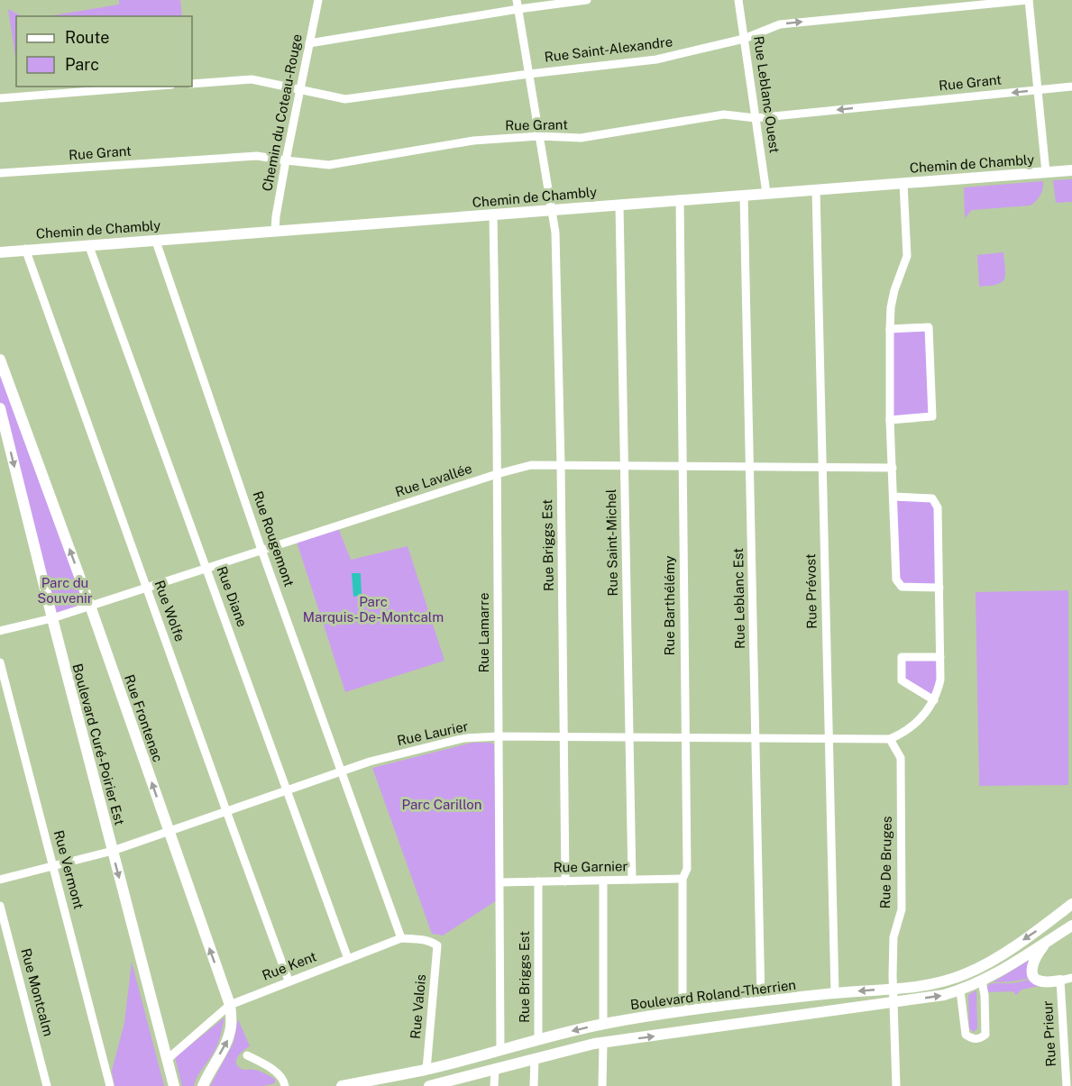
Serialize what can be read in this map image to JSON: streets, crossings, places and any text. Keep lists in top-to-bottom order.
{
  "streets": {
    "main road": [
      "Chemin de Chambly",
      "Rue Frontenac",
      "Boulevard Curé-Poirier Est",
      "Boulevard Roland-Therrien"
    ],
    "street": [
      "Rue Saint-Alexandre",
      "Rue Grant",
      "Rue Leblanc Ouest",
      "Chemin du Coteau-Rouge",
      "Rue Lavallée",
      "Rue Rougemont",
      "Rue Saint-Michel",
      "Rue Briggs Est",
      "Rue Prévost",
      "Rue Diane",
      "Rue Leblanc Est",
      "Rue Barthélémy",
      "Rue Wolfe",
      "Rue Lamarre",
      "Rue Laurier",
      "Rue De Bruges",
      "Rue Garnier",
      "Rue Vermont",
      "Rue Kent",
      "Rue Montcalm",
      "Rue Valois",
      "Rue Prieur"
    ]
  },
  "crossings": [
    ["Rue Saint-Alexandre", "Rue Leblanc Ouest"],
    ["Rue Saint-Alexandre", "Chemin du Coteau-Rouge"],
    ["Rue Saint-Alexandre", "Rue Briggs Est"],
    ["Rue Grant", "Rue Leblanc Ouest"],
    ["Rue Grant", "Chemin du Coteau-Rouge"],
    ["Rue Grant", "Rue Briggs Est"],
    ["Rue Leblanc Ouest", "Chemin de Chambly"],
    ["Chemin du Coteau-Rouge", "Chemin de Chambly"],
    ["Chemin de Chambly", "Rue Rougemont"],
    ["Chemin de Chambly", "Rue Saint-Michel"],
    ["Chemin de Chambly", "Rue Briggs Est"],
    ["Chemin de Chambly", "Rue Prévost"],
    ["Chemin de Chambly", "Rue Diane"],
    ["Chemin de Chambly", "Rue Leblanc Est"],
    ["Chemin de Chambly", "Rue Barthélémy"],
    ["Chemin de Chambly", "Rue Wolfe"],
    ["Chemin de Chambly", "Rue Lamarre"],
    ["Rue Lavallée", "Rue Rougemont"],
    ["Rue Lavallée", "Rue Saint-Michel"],
    ["Rue Lavallée", "Rue Briggs Est"],
    ["Rue Lavallée", "Rue Prévost"],
    ["Rue Lavallée", "Rue Diane"],
    ["Rue Lavallée", "Rue Leblanc Est"],
    ["Rue Lavallée", "Rue Barthélémy"],
    ["Rue Lavallée", "Rue Wolfe"],
    ["Rue Lavallée", "Rue Lamarre"],
    ["Rue Lavallée", "Rue Frontenac"],
    ["Rue Lavallée", "Boulevard Curé-Poirier Est"],
    ["Rue Rougemont", "Rue Laurier"],
    ["Rue Rougemont", "Rue Kent"],
    ["Rue Saint-Michel", "Rue Laurier"],
    ["Rue Saint-Michel", "Rue Garnier"],
    ["Rue Briggs Est", "Rue Laurier"],
    ["Rue Briggs Est", "Rue Garnier"],
    ["Rue Briggs Est", "Boulevard Roland-Therrien"],
    ["Rue Prévost", "Rue Laurier"],
    ["Rue Prévost", "Boulevard Roland-Therrien"],
    ["Rue Diane", "Rue Laurier"],
    ["Rue Diane", "Rue Kent"],
    ["Rue Leblanc Est", "Rue Laurier"],
    ["Rue Leblanc Est", "Boulevard Roland-Therrien"],
    ["Rue Barthélémy", "Rue Laurier"],
    ["Rue Barthélémy", "Rue Garnier"],
    ["Rue Barthélémy", "Boulevard Roland-Therrien"],
    ["Rue Wolfe", "Rue Laurier"],
    ["Rue Wolfe", "Rue Kent"],
    ["Rue Lamarre", "Rue Laurier"],
    ["Rue Lamarre", "Rue Garnier"],
    ["Rue Lamarre", "Boulevard Roland-Therrien"],
    ["Rue Frontenac", "Rue Laurier"],
    ["Rue Frontenac", "Rue Kent"],
    ["Rue Laurier", "Boulevard Curé-Poirier Est"],
    ["Rue Laurier", "Rue De Bruges"],
    ["Rue Laurier", "Rue Vermont"],
    ["Boulevard Curé-Poirier Est", "Rue Kent"],
    ["Rue De Bruges", "Boulevard Roland-Therrien"],
    ["Rue Kent", "Rue Valois"],
    ["Boulevard Roland-Therrien", "Rue Valois"]
  ],
  "one_way": ["Rue Frontenac", "Boulevard Curé-Poirier Est"],
  "parks": ["Parc du Souvenir", "Parc Marquis-De-Montcalm", "Parc Carillon"],
  "legend": ["Route", "Parc"]
}
